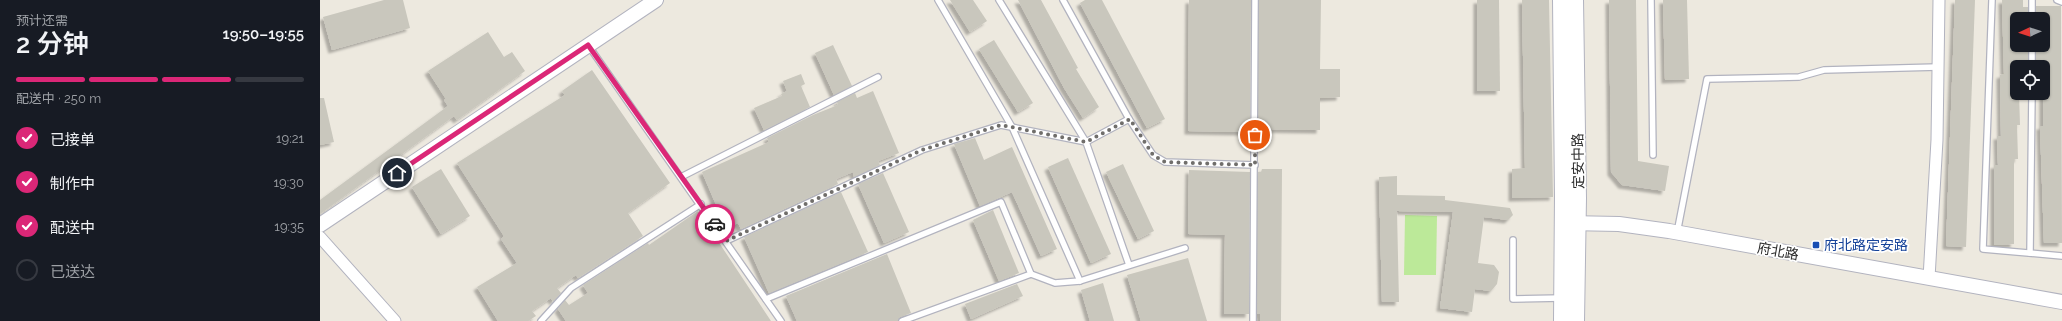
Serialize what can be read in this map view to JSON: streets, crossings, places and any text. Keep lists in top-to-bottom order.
{
  "streets": {
    "main road": ["定安中路"],
    "street": ["府北路"]
  },
  "crossings": [
    ["定安中路", "府北路"]
  ],
  "places": {
    "transit": ["府北路定安路"]
  },
  "north": "left",
  "page": {
    "heading": ["2 分钟", "预计还需", "19:50–19:55"],
    "bar": "配送中 · 250 m",
    "list": [
      ["已接单", "19:21"],
      ["制作中", "19:30"],
      ["配送中", "19:35"],
      "已送达"
    ]
  }
}
